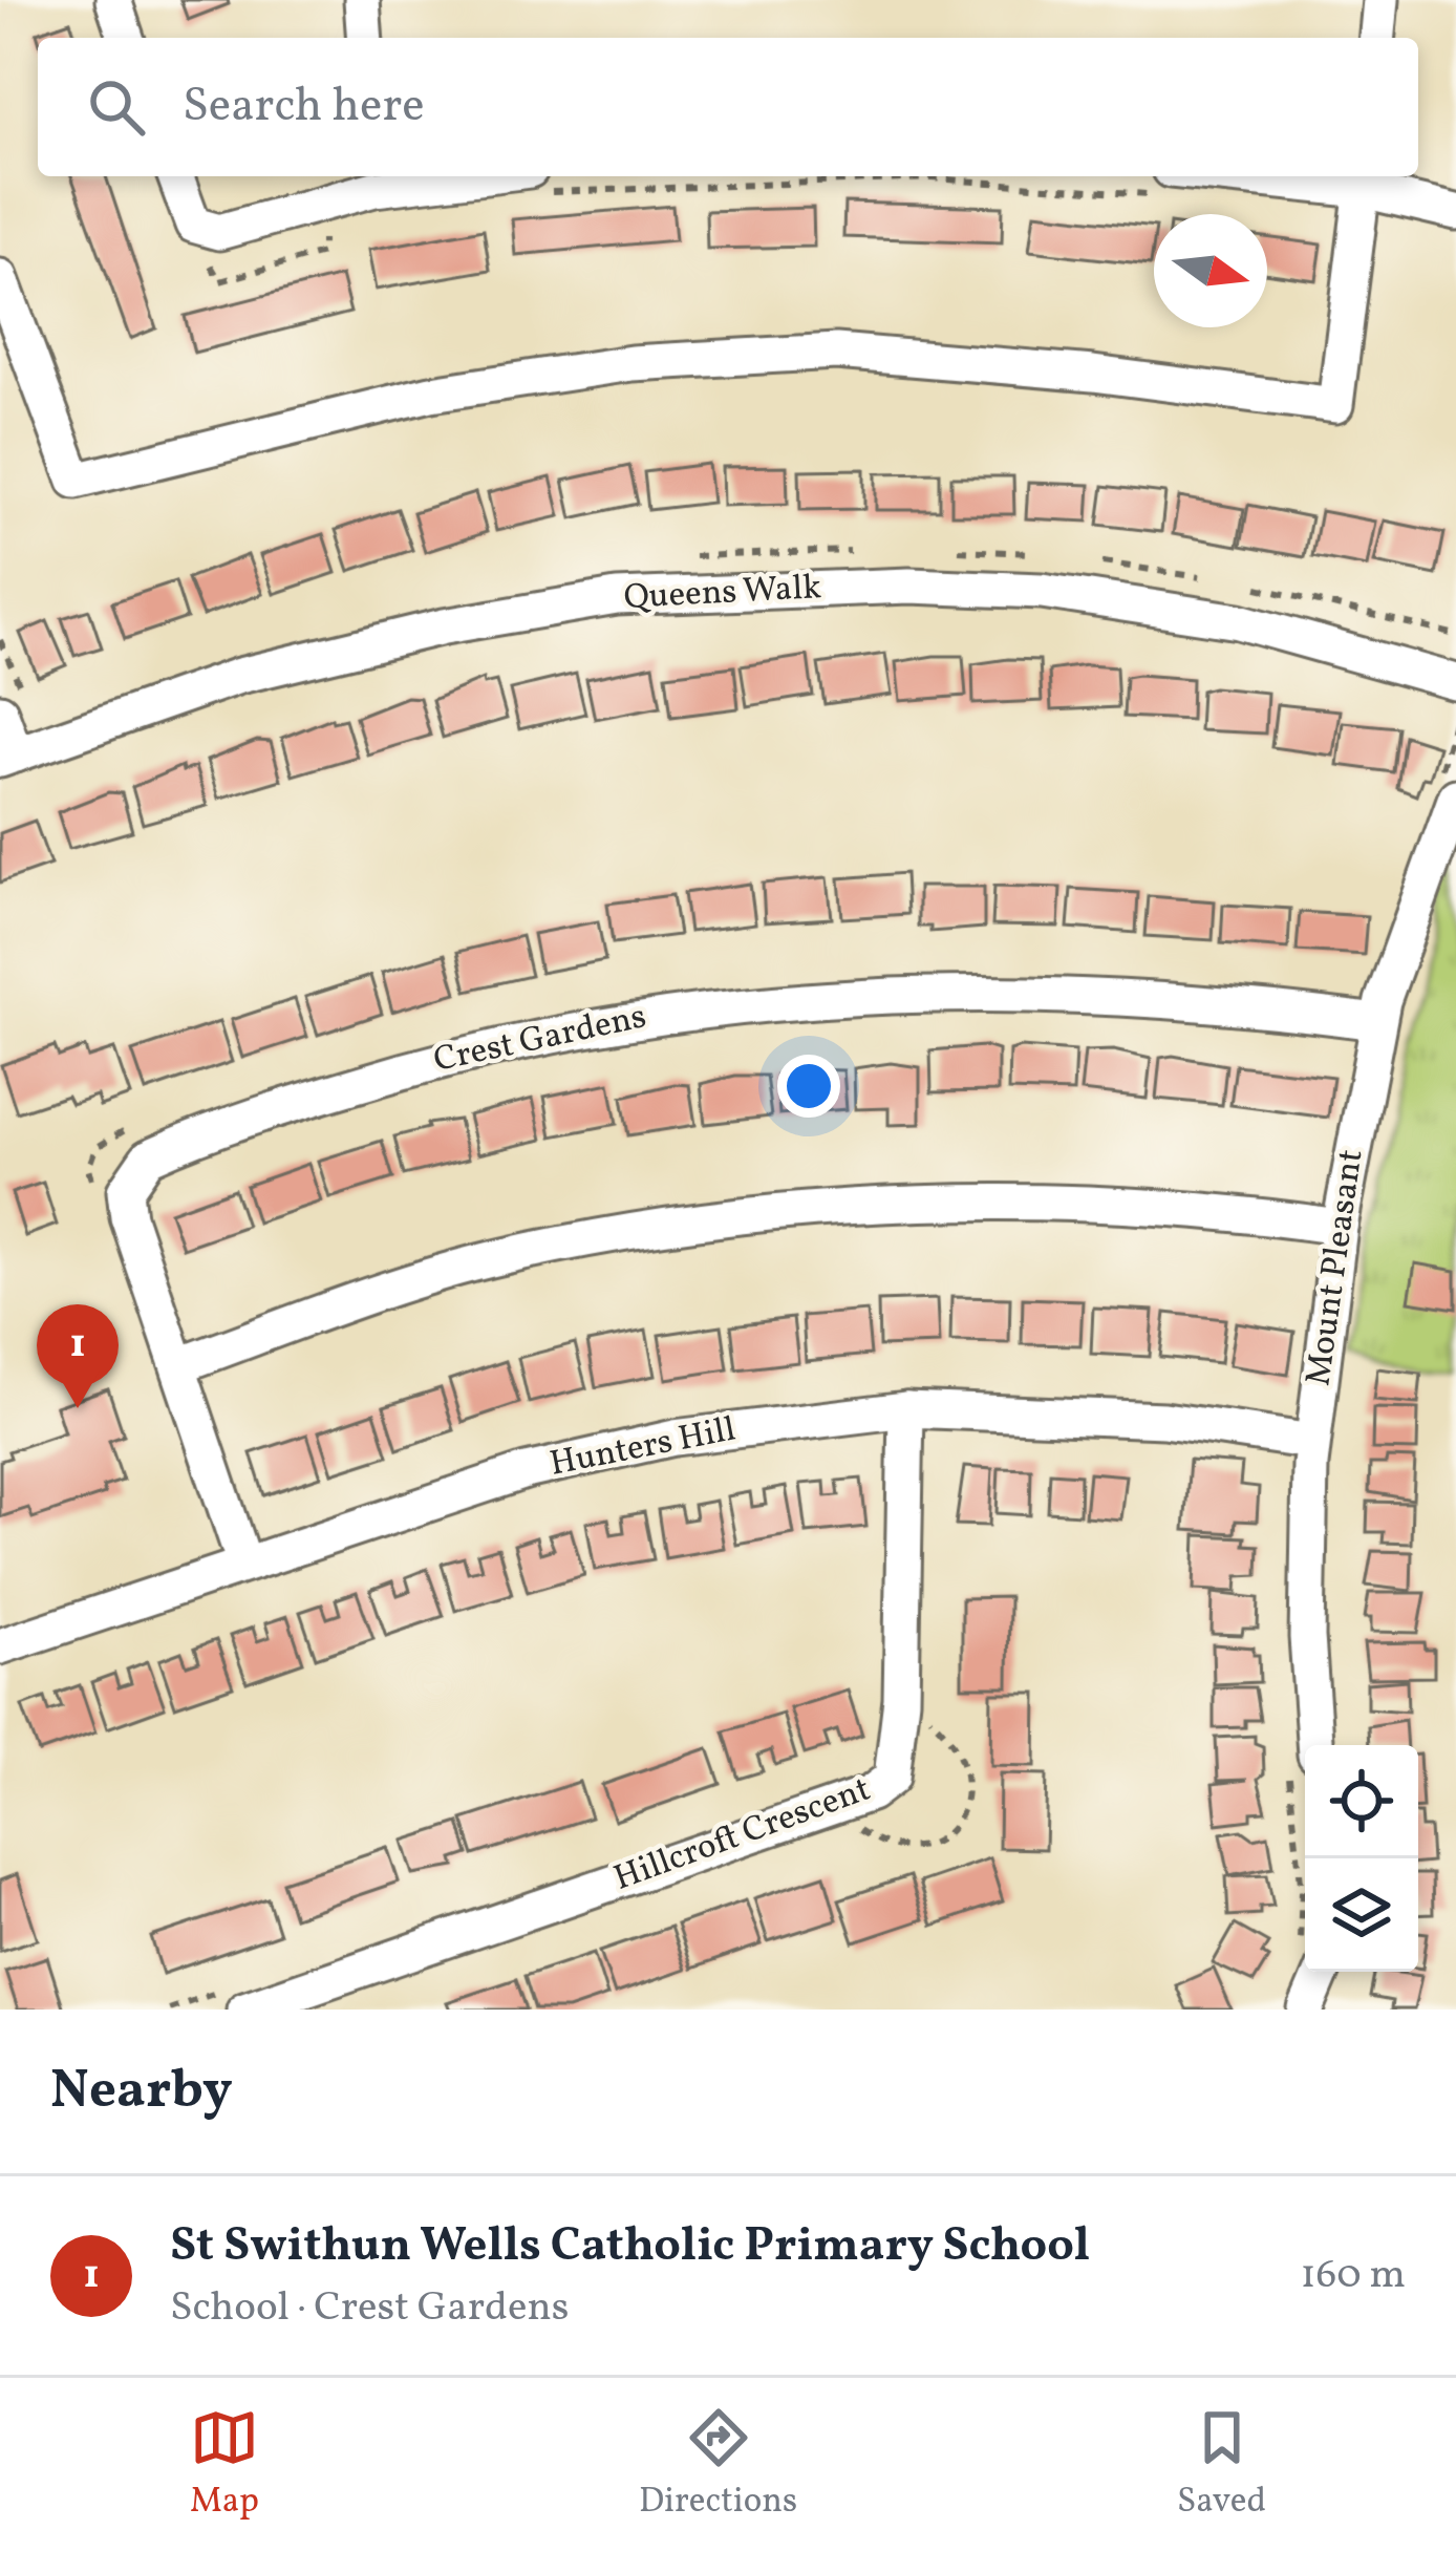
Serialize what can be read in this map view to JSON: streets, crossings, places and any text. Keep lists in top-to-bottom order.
{
  "streets": {
    "street": [
      "Queens Walk",
      "Crest Gardens",
      "Mount Pleasant",
      "Hunters Hill",
      "Hillcroft Crescent"
    ]
  },
  "crossings": [
    ["Crest Gardens", "Mount Pleasant"],
    ["Crest Gardens", "Hunters Hill"],
    ["Mount Pleasant", "Hunters Hill"],
    ["Hunters Hill", "Hillcroft Crescent"]
  ],
  "north": "right",
  "page": {
    "search": "Search here",
    "pins": "1",
    "heading": "Nearby",
    "list": [
      {
        "mark": "1",
        "name": "St Swithun Wells Catholic Primary School",
        "note": "School · Crest Gardens",
        "value": "160 m"
      }
    ],
    "nav": ["Map", "Directions", "Saved"]
  }
}
